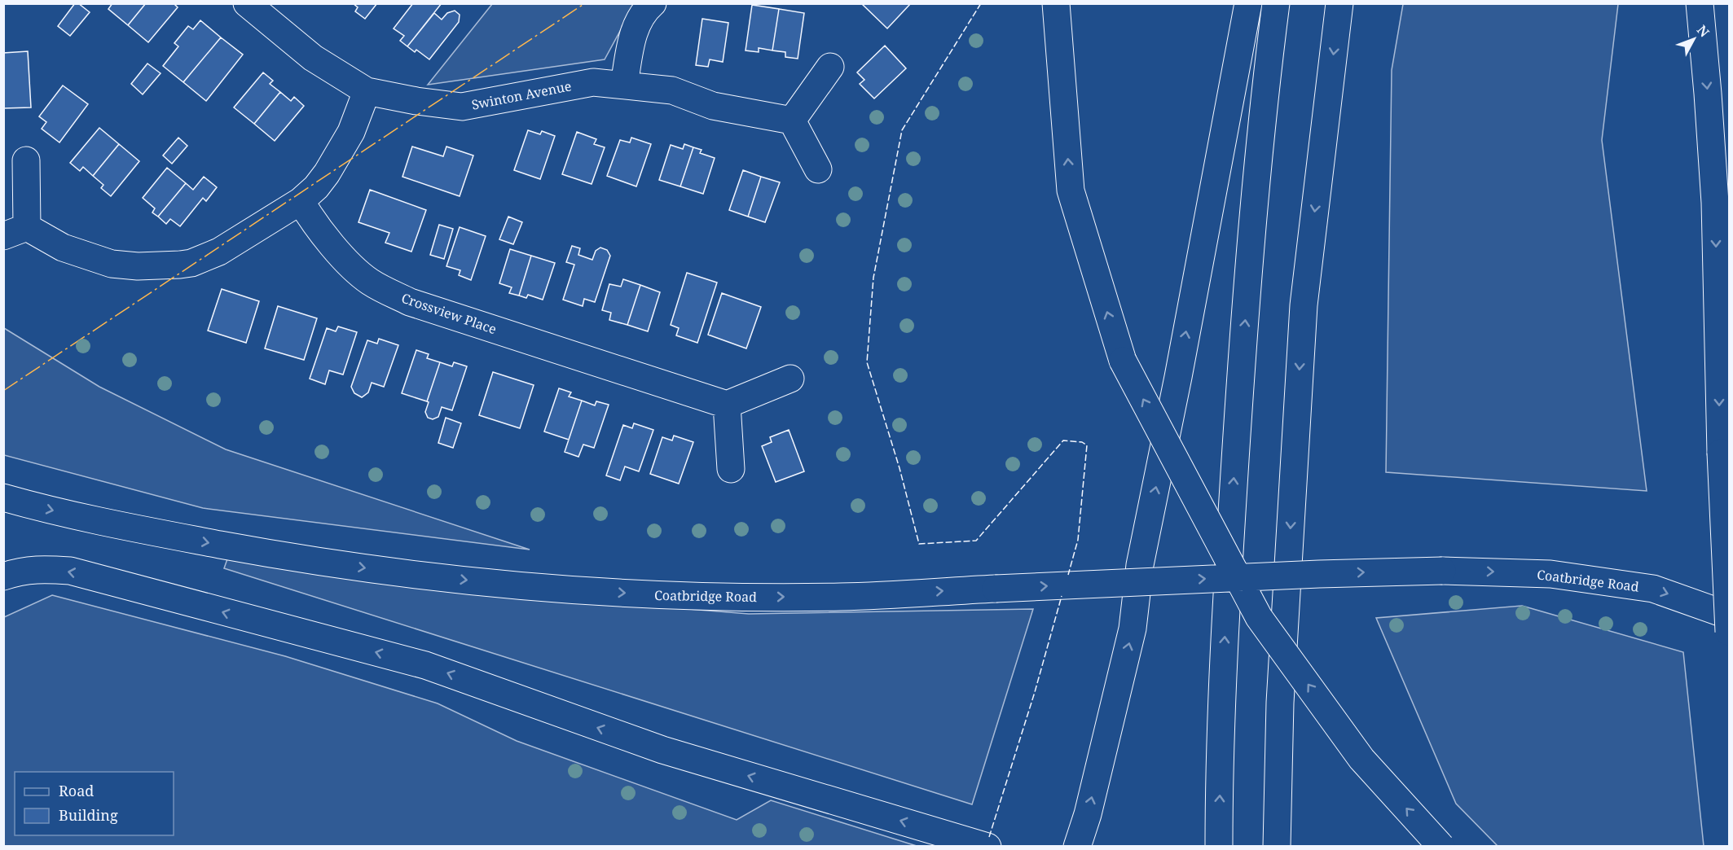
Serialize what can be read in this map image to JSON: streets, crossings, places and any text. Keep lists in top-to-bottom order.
{
  "streets": {
    "main road": ["Swinton Avenue", "Crossview Place", "Coatbridge Road"]
  },
  "legend": ["Road", "Building"],
  "north": "top right"
}
